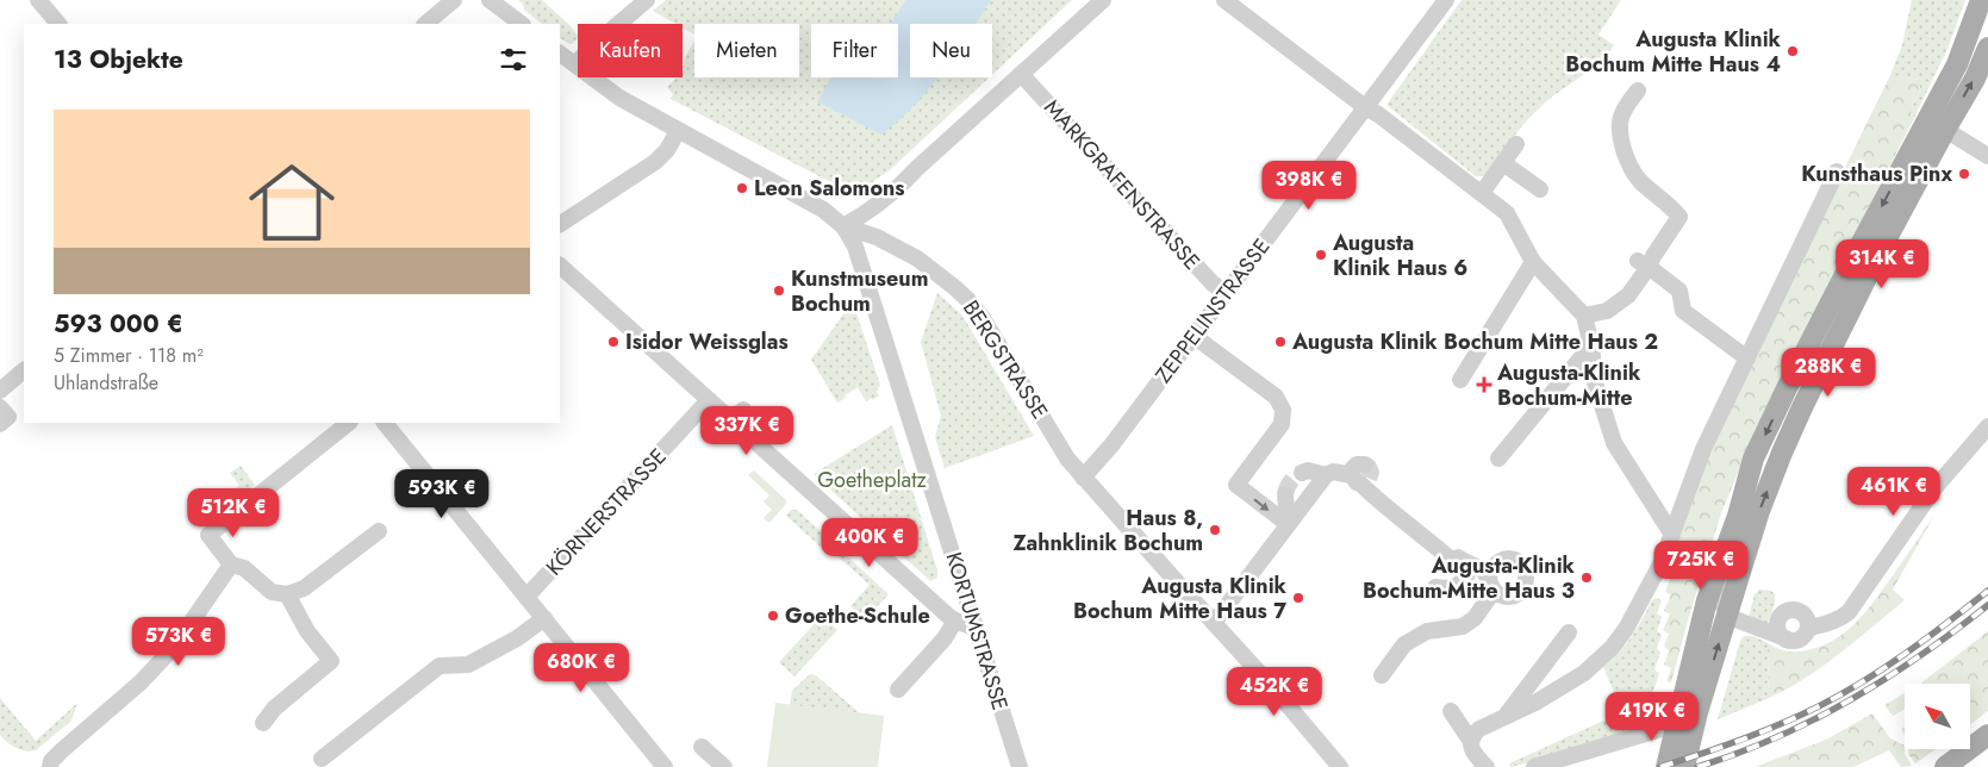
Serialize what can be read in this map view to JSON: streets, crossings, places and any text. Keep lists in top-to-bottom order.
{
  "streets": {
    "street": [
      "MARKGRAFENSTRASSE",
      "ZEPPELINSTRASSE",
      "BERGSTRASSE",
      "KÖRNERSTRASSE",
      "KORTUMSTRASSE"
    ]
  },
  "crossings": [
    ["MARKGRAFENSTRASSE", "ZEPPELINSTRASSE"],
    ["ZEPPELINSTRASSE", "BERGSTRASSE"],
    ["BERGSTRASSE", "KORTUMSTRASSE"]
  ],
  "parks": ["Goetheplatz"],
  "places": {
    "other": [
      "Augusta Klinik Bochum Mitte Haus 4",
      "Kunsthaus Pinx",
      "Leon Salomons",
      "Augusta Klinik Haus 6",
      "Kunstmuseum Bochum",
      "Isidor Weissglas",
      "Augusta Klinik Bochum Mitte Haus 2",
      "Haus 8, Zahnklinik Bochum",
      "Augusta-Klinik Bochum-Mitte Haus 3",
      "Augusta Klinik Bochum Mitte Haus 7",
      "Goethe-Schule"
    ],
    "health": ["Augusta-Klinik Bochum-Mitte"]
  },
  "north": "top left",
  "page": {
    "chip": [
      "Kaufen",
      "Mieten",
      "Filter",
      "Neu"
    ],
    "heading": "13 Objekte",
    "list": [
      {
        "name": "593 000 €",
        "note": "5 Zimmer · 118 m² · Uhlandstraße"
      }
    ],
    "price": [
      "398K €",
      "314K €",
      "288K €",
      "337K €",
      "461K €",
      "593K €",
      "512K €",
      "400K €",
      "725K €",
      "573K €",
      "680K €",
      "452K €",
      "419K €"
    ]
  }
}
